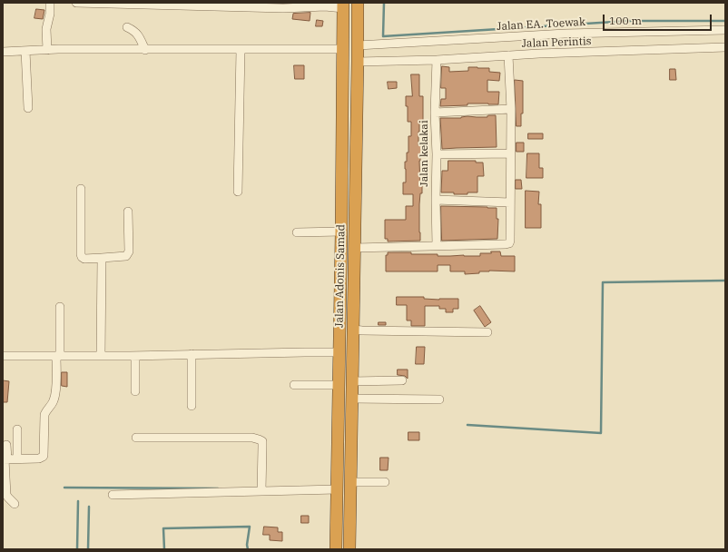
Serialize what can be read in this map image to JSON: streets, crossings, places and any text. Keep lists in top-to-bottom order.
{
  "streets": {
    "highway": ["Jalan Adonis Samad"],
    "street": ["Jalan EA. Toewak", "Jalan Perintis", "Jalan kelakai"]
  },
  "crossings": [
    ["Jalan Perintis", "Jalan kelakai"]
  ],
  "scale_bar": "100 m"
}
